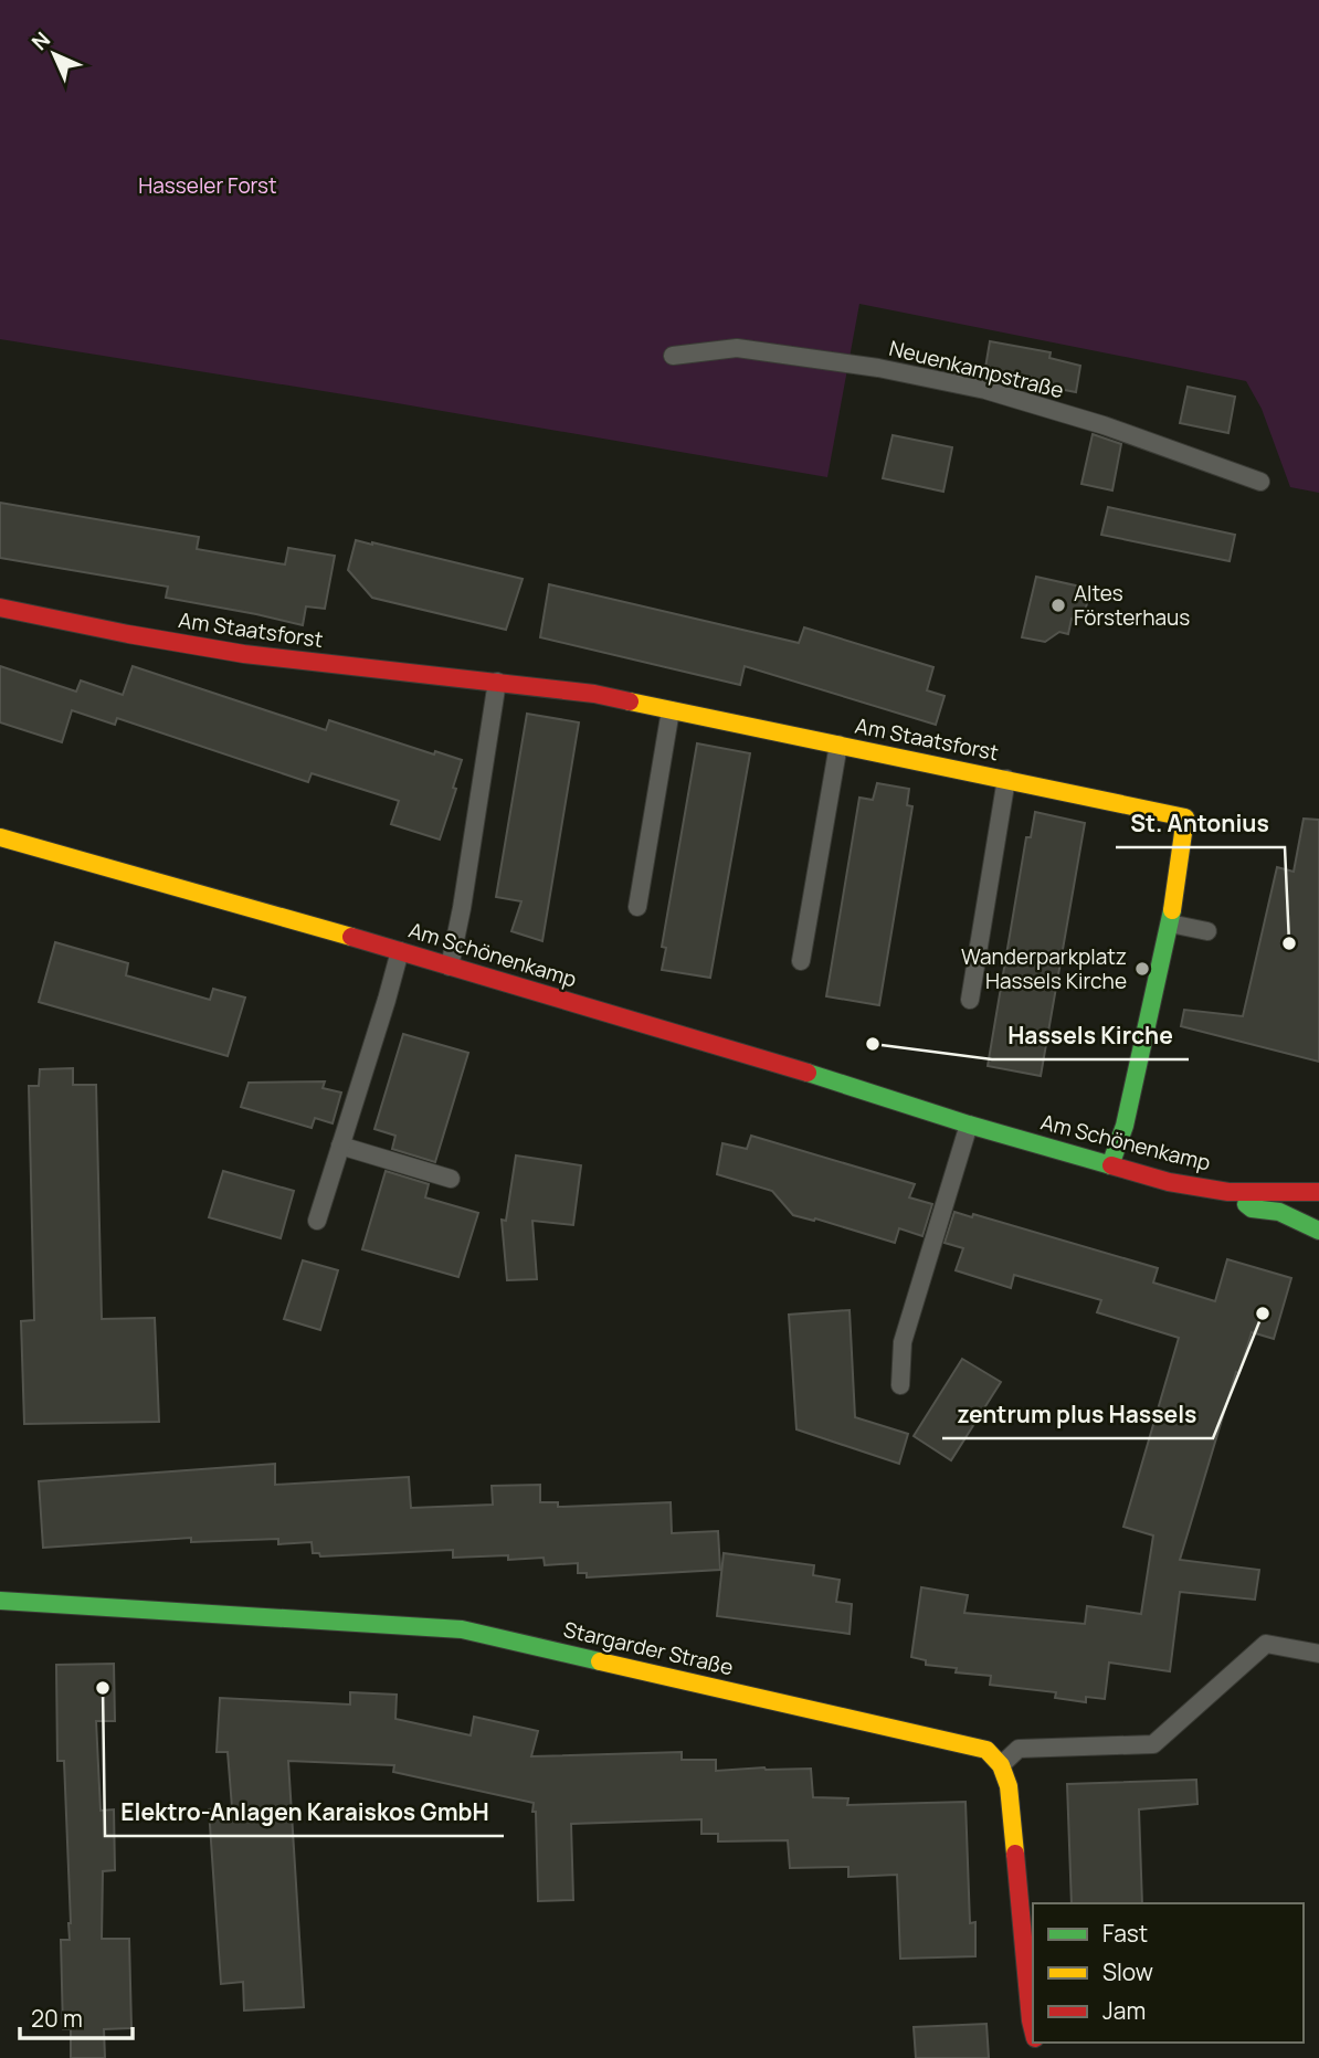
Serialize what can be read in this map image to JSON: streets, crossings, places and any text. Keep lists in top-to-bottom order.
{
  "streets": {
    "street": ["Am Staatsforst", "Am Schönenkamp", "Stargarder Straße"],
    "lane": ["Neuenkampstraße"]
  },
  "parks": ["Hasseler Forst"],
  "places": [
    "Altes Försterhaus",
    "St. Antonius",
    "Wanderparkplatz Hassels Kirche",
    "Hassels Kirche",
    "zentrum plus Hassels",
    "Elektro-Anlagen Karaiskos GmbH"
  ],
  "legend": ["Fast", "Slow", "Jam"],
  "scale_bar": "20 m",
  "north": "top left"
}
